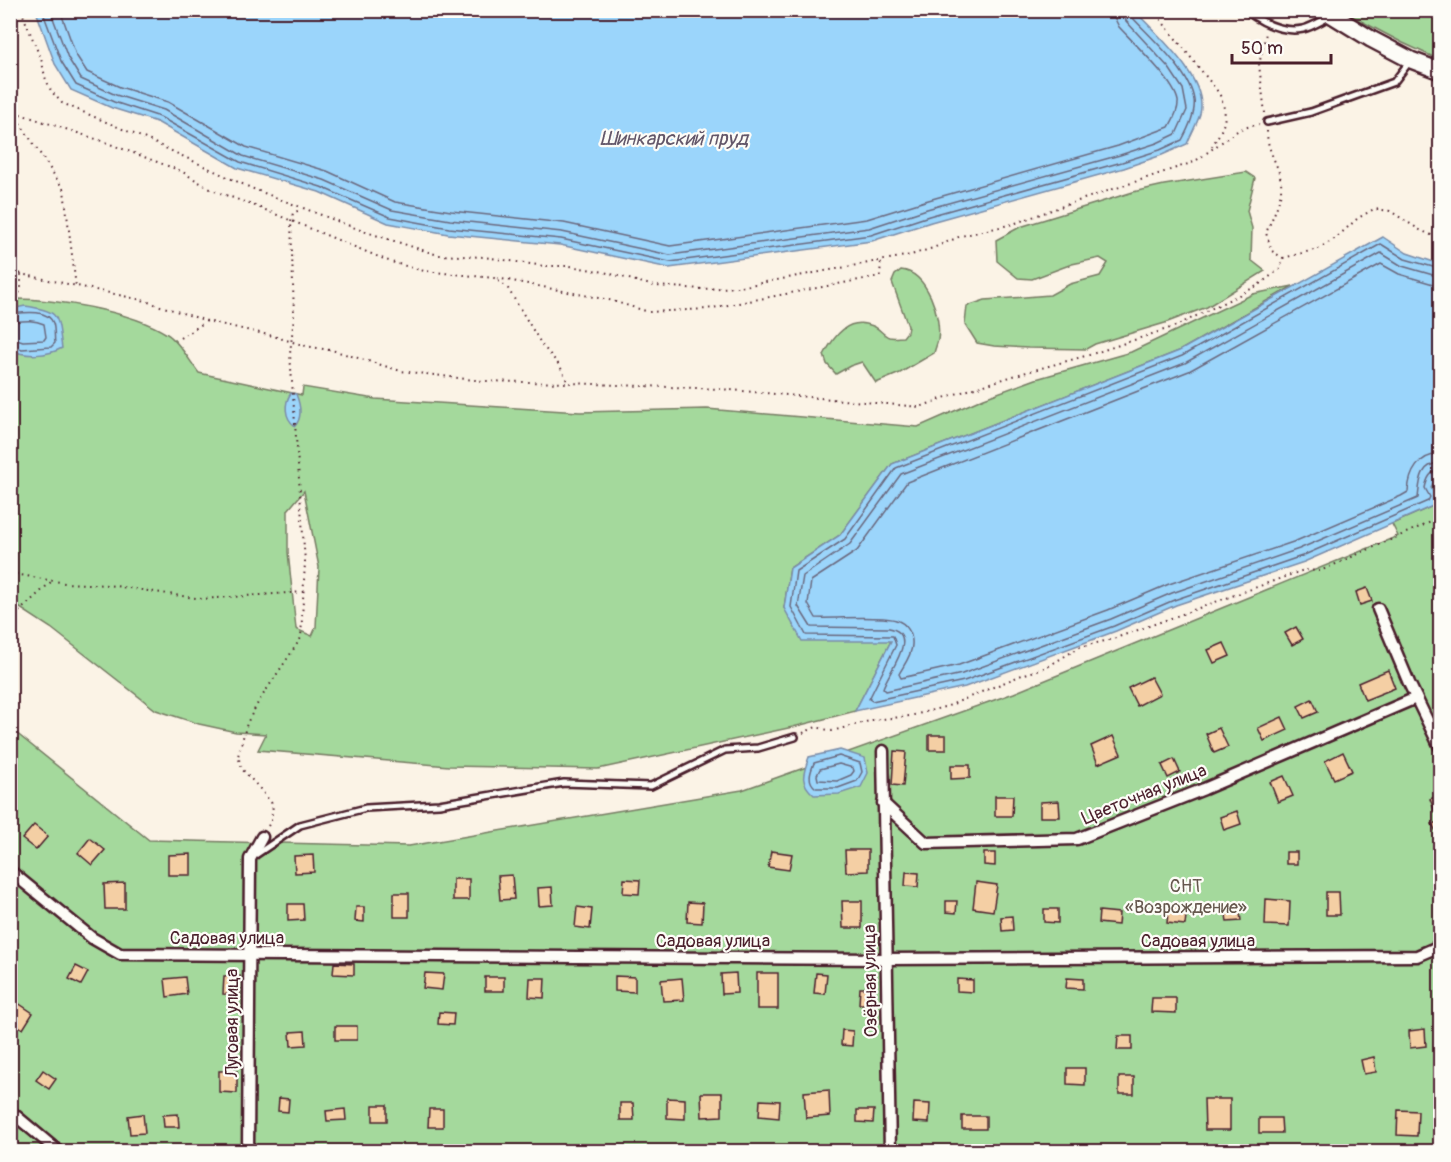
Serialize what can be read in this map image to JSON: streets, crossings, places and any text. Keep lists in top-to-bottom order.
{
  "streets": {
    "street": [
      "Цветочная улица",
      "Садовая улица",
      "Озёрная улица",
      "Луговая улица"
    ]
  },
  "crossings": [
    ["Цветочная улица", "Озёрная улица"],
    ["Садовая улица", "Озёрная улица"],
    ["Садовая улица", "Луговая улица"]
  ],
  "water": ["Шинкарский пруд"],
  "parks": ["СНТ «Возрождение»"],
  "scale_bar": "50 m"
}
